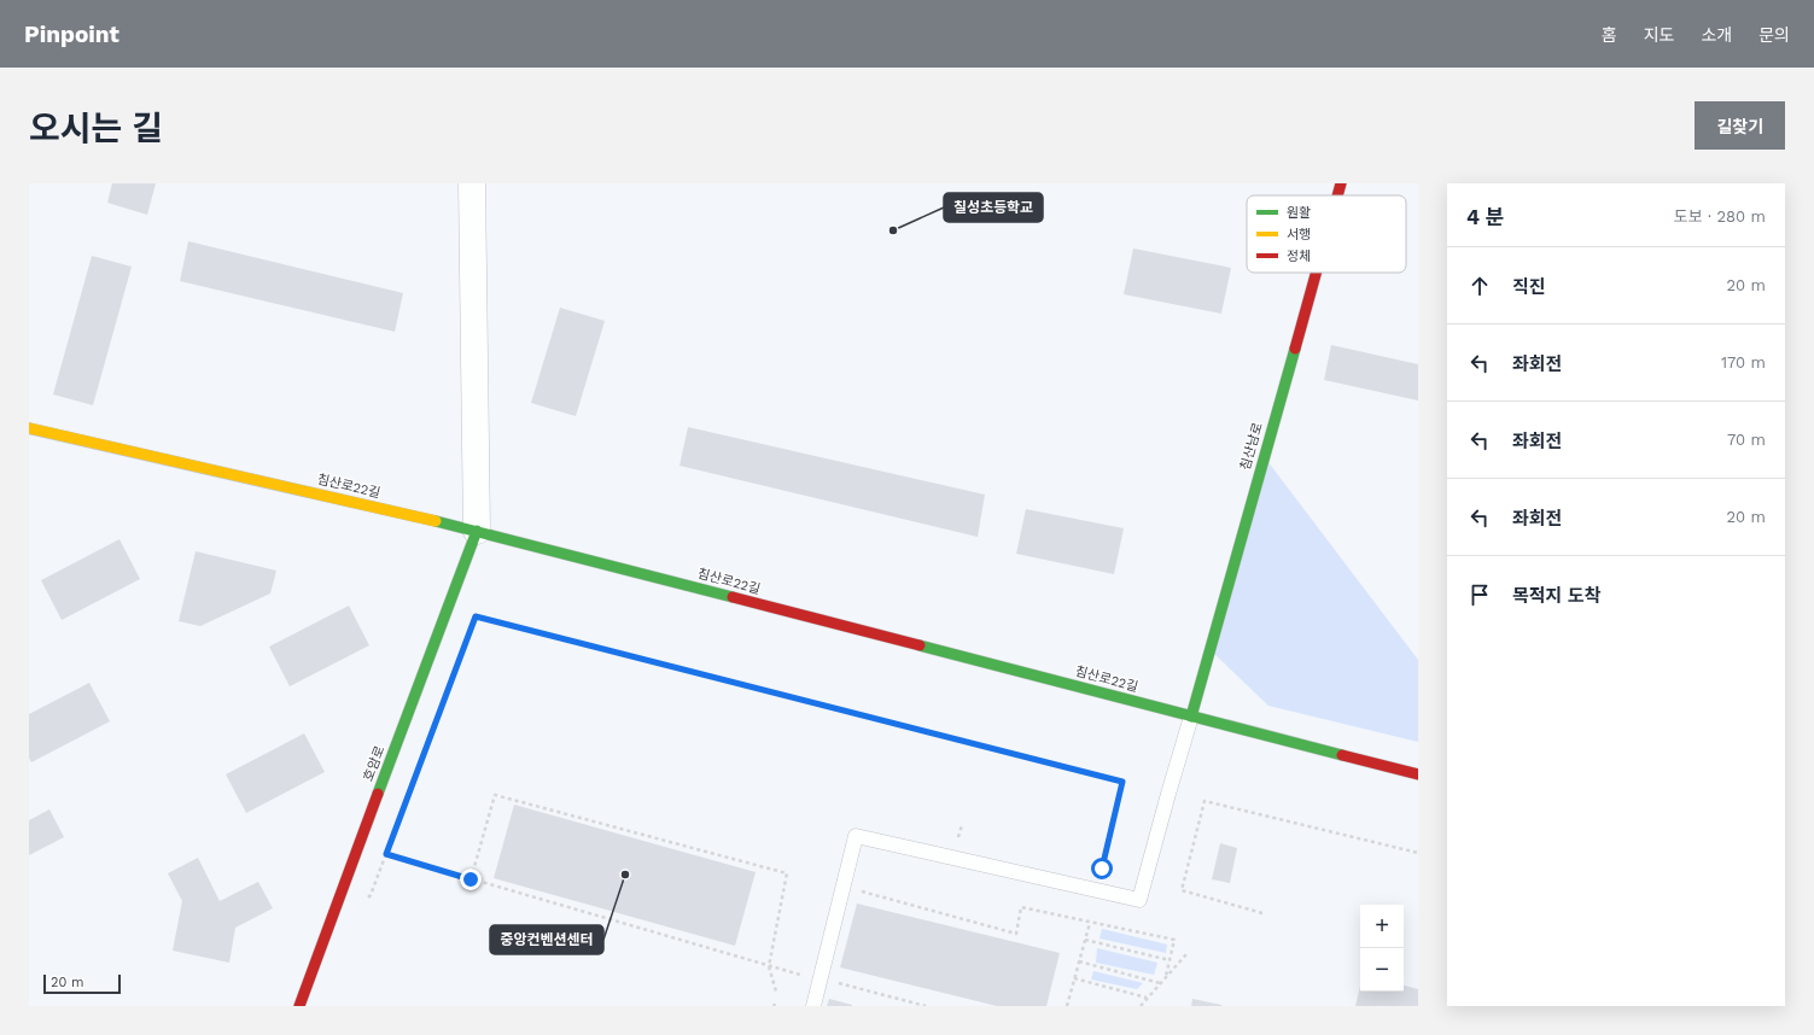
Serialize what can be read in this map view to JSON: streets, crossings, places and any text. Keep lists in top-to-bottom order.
{
  "streets": {
    "street": ["침산남로", "침산로22길", "호암로"]
  },
  "crossings": [
    ["침산남로", "침산로22길"],
    ["침산로22길", "호암로"]
  ],
  "places": ["칠성초등학교", "중앙컨벤션센터"],
  "legend": ["원활", "서행", "정체"],
  "scale_bar": "20 m",
  "page": {
    "header": "Pinpoint",
    "nav": [
      "홈",
      "지도",
      "소개",
      "문의"
    ],
    "title": "오시는 길",
    "buttons": "길찾기",
    "heading": ["4 분", "도보 · 280 m"],
    "list": [
      ["직진", "20 m"],
      ["좌회전", "170 m"],
      ["좌회전", "70 m"],
      ["좌회전", "20 m"],
      "목적지 도착"
    ],
    "map_buttons": ["+", "−"],
    "scale": "20 m"
  }
}
